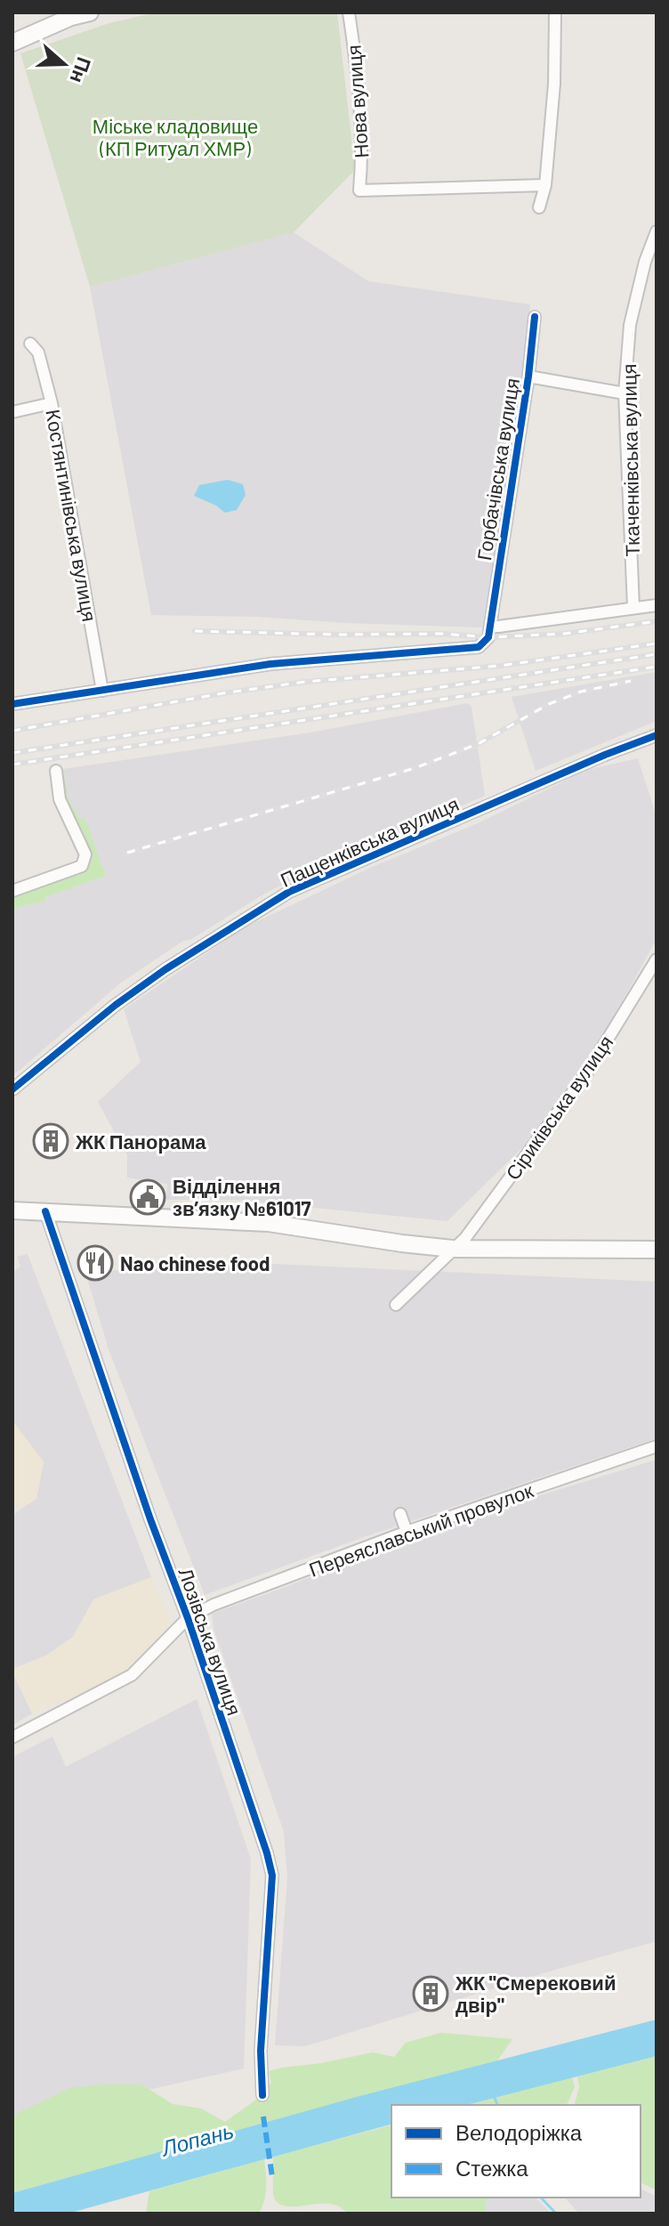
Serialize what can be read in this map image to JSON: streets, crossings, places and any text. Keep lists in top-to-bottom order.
{
  "streets": {
    "street": [
      "Нова вулиця",
      "Ткаченківська вулиця",
      "Горбачівська вулиця",
      "Костянтинівська вулиця",
      "Пащенківська вулиця",
      "Сіриківська вулиця",
      "Переяславський провулок",
      "Лозівська вулиця"
    ]
  },
  "crossings": [
    ["Переяславський провулок", "Лозівська вулиця"]
  ],
  "water": ["Лопань"],
  "parks": ["Міське кладовище (КП Ритуал ХМР)"],
  "places": {
    "building": ["ЖК Панорама", "ЖК \"Смерековий двір\""],
    "public building": ["Відділення зв’язку №61017"],
    "restaurant": ["Nao chinese food"]
  },
  "legend": ["Велодоріжка", "Стежка"],
  "north": "right"
}
